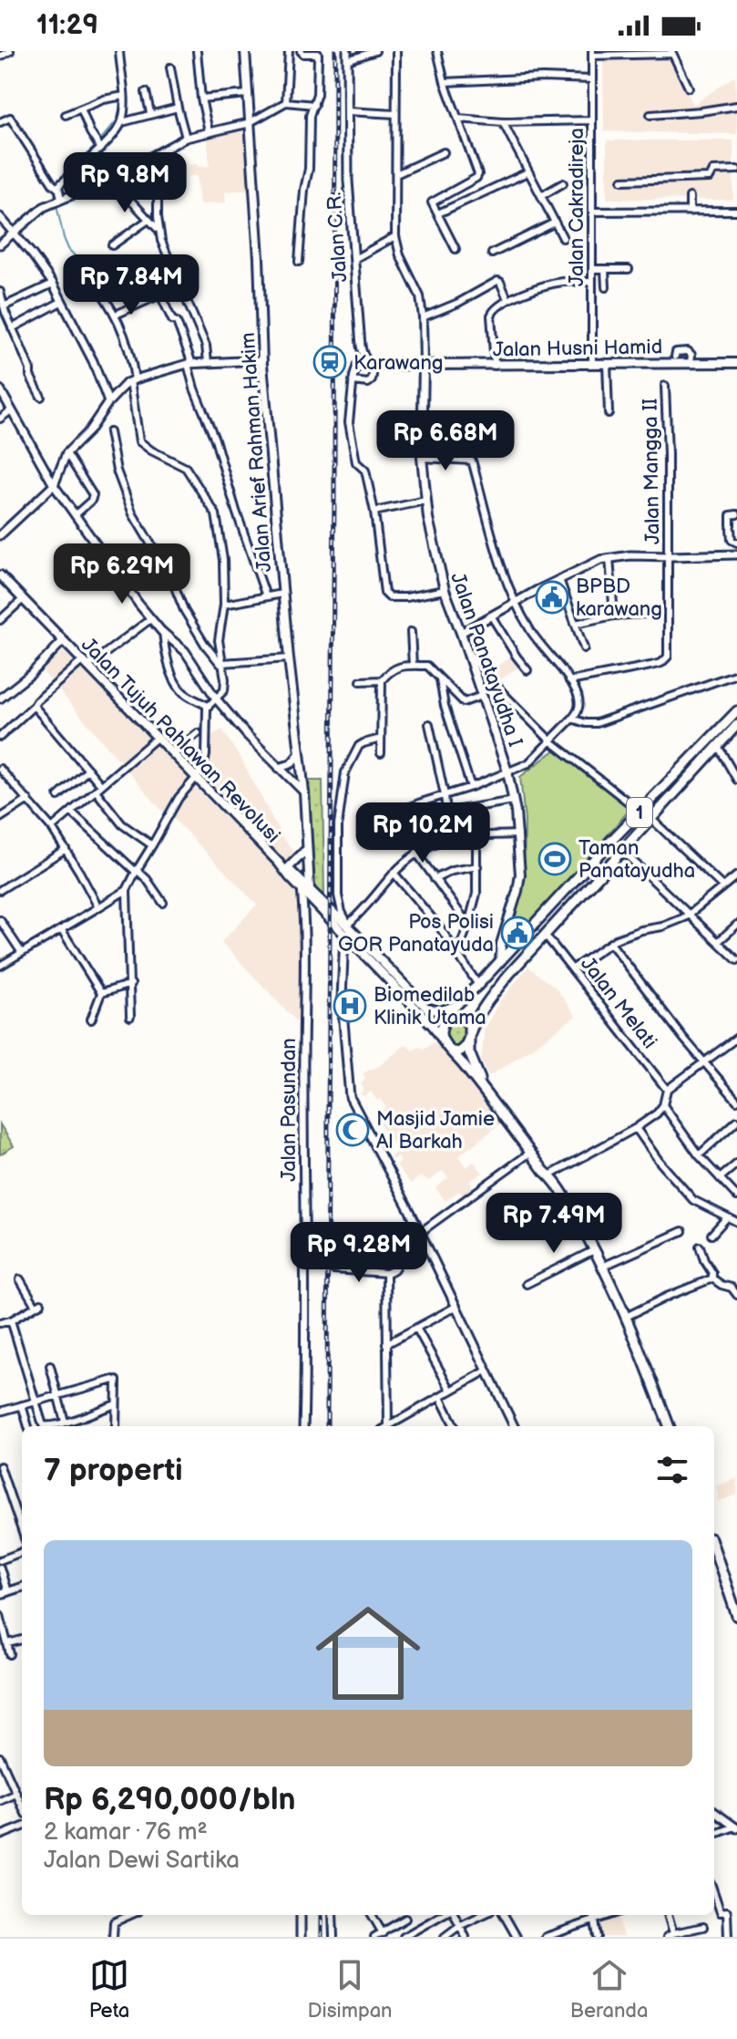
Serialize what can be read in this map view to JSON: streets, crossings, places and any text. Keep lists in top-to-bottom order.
{
  "streets": {
    "main road": [
      "Jalan Husni Hamid",
      "Jalan Arief Rahman Hakim",
      "Jalan Panatayudha I",
      "Jalan Tujuh Pahlawan Revolusi",
      "1"
    ],
    "street": [
      "Jalan Cakradireja",
      "Jalan C.R.",
      "Jalan Mangga II",
      "Jalan Melati",
      "Jalan Pasundan"
    ]
  },
  "crossings": [
    ["Jalan Cakradireja", "Jalan Husni Hamid"],
    ["Jalan Husni Hamid", "Jalan Panatayudha I"],
    ["Jalan Arief Rahman Hakim", "Jalan Tujuh Pahlawan Revolusi"],
    ["Jalan Arief Rahman Hakim", "Jalan Pasundan"],
    ["Jalan Panatayudha I", "1"],
    ["Jalan Tujuh Pahlawan Revolusi", "1"],
    ["Jalan Tujuh Pahlawan Revolusi", "Jalan Pasundan"],
    ["1", "Jalan Melati"]
  ],
  "places": {
    "station": ["Karawang"],
    "public building": ["BPBD karawang", "Pos Polisi GOR Panatayuda"],
    "sports": ["Taman Panatayudha"],
    "hospital": ["Biomedilab Klinik Utama"],
    "mosque": ["Masjid Jamie Al Barkah"]
  },
  "page": {
    "status": "11:29",
    "price": [
      "Rp 9.8M",
      "Rp 7.84M",
      "Rp 6.68M",
      "Rp 6.29M",
      "Rp 10.2M",
      "Rp 7.49M",
      "Rp 9.28M"
    ],
    "heading": "7 properti",
    "list": [
      {
        "name": "Rp 6,290,000/bln",
        "note": "2 kamar · 76 m² · Jalan Dewi Sartika"
      }
    ],
    "tabs": ["Peta", "Disimpan", "Beranda"]
  }
}
